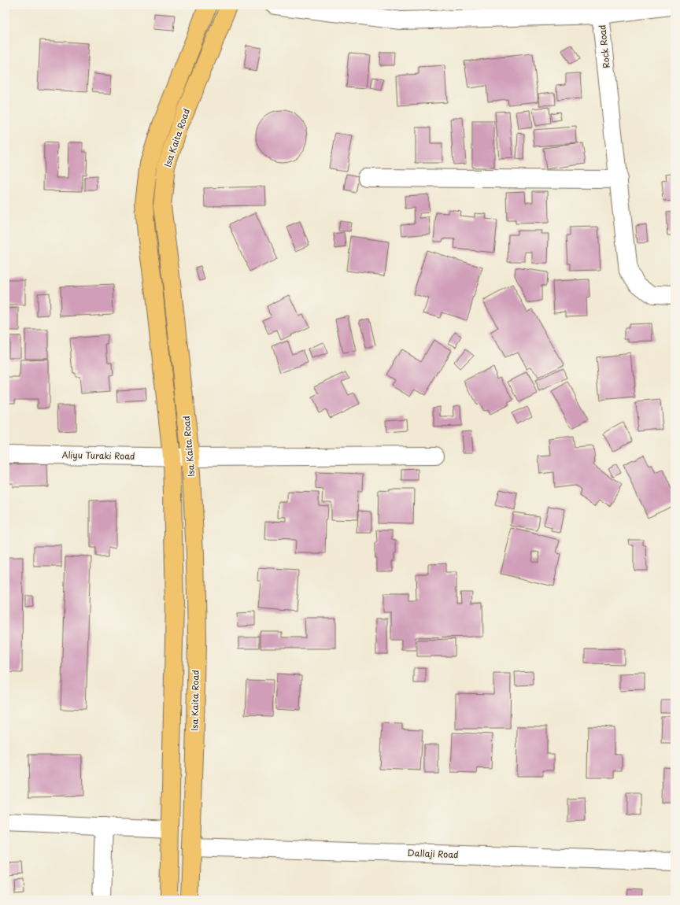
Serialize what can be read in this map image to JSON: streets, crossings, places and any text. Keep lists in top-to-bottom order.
{
  "streets": {
    "main road": ["Isa Kaita Road"],
    "street": ["Rock Road", "Aliyu Turaki Road", "Dallaji Road"]
  },
  "crossings": [
    ["Isa Kaita Road", "Aliyu Turaki Road"],
    ["Isa Kaita Road", "Dallaji Road"]
  ]
}
